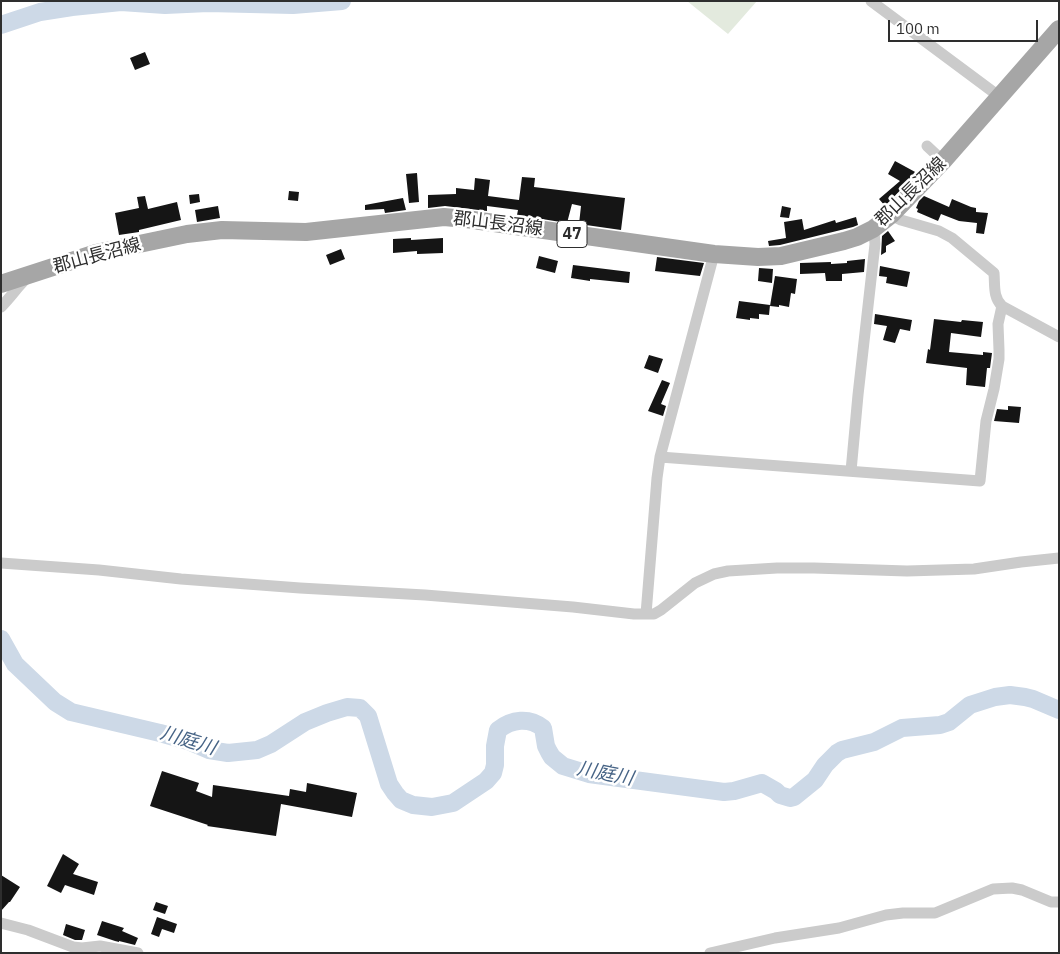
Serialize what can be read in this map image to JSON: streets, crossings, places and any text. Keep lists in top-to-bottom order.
{
  "streets": {
    "main road": ["郡山長沼線", "47"]
  },
  "water": ["川庭川"],
  "scale_bar": "100 m"
}
